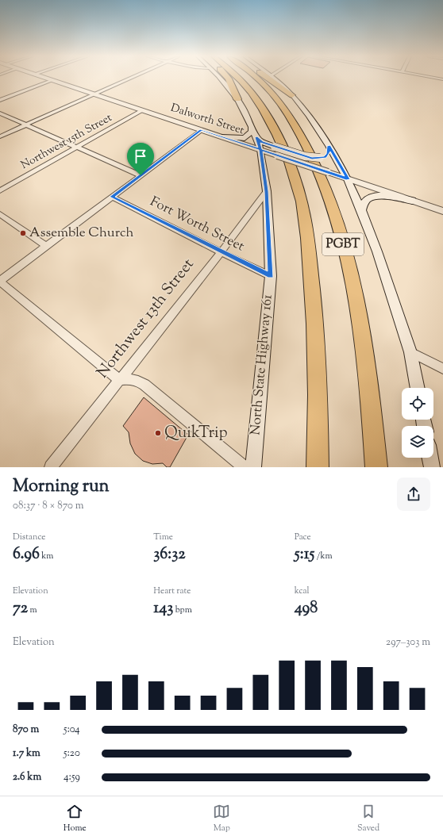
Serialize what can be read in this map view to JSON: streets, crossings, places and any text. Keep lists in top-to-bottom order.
{
  "streets": {
    "highway": ["PGBT"],
    "main road": ["North State Highway 161"],
    "street": [
      "Dalworth Street",
      "Northwest 15th Street",
      "Fort Worth Street",
      "Northwest 13th Street"
    ]
  },
  "crossings": [
    ["Dalworth Street", "Northwest 15th Street"],
    ["Dalworth Street", "North State Highway 161"],
    ["Fort Worth Street", "Northwest 13th Street"],
    ["Fort Worth Street", "North State Highway 161"],
    ["Northwest 13th Street", "North State Highway 161"]
  ],
  "places": ["Assemble Church", "QuikTrip"],
  "page": {
    "heading": ["Morning run", "08:37 · 8 × 870 m"],
    "stats": [
      ["Distance", "6.96 km"],
      ["Time", "36:32"],
      ["Pace", "5:15 /km"],
      ["Elevation", "72 m"],
      ["Heart rate", "143 bpm"],
      ["kcal", "498"]
    ],
    "chart": ["Elevation", "297–303 m"],
    "list": [
      {
        "name": "870 m",
        "note": "5:04"
      },
      {
        "name": "1.7 km",
        "note": "5:20"
      },
      {
        "name": "2.6 km",
        "note": "4:59"
      }
    ],
    "tabs": ["Home", "Map", "Saved"]
  }
}
